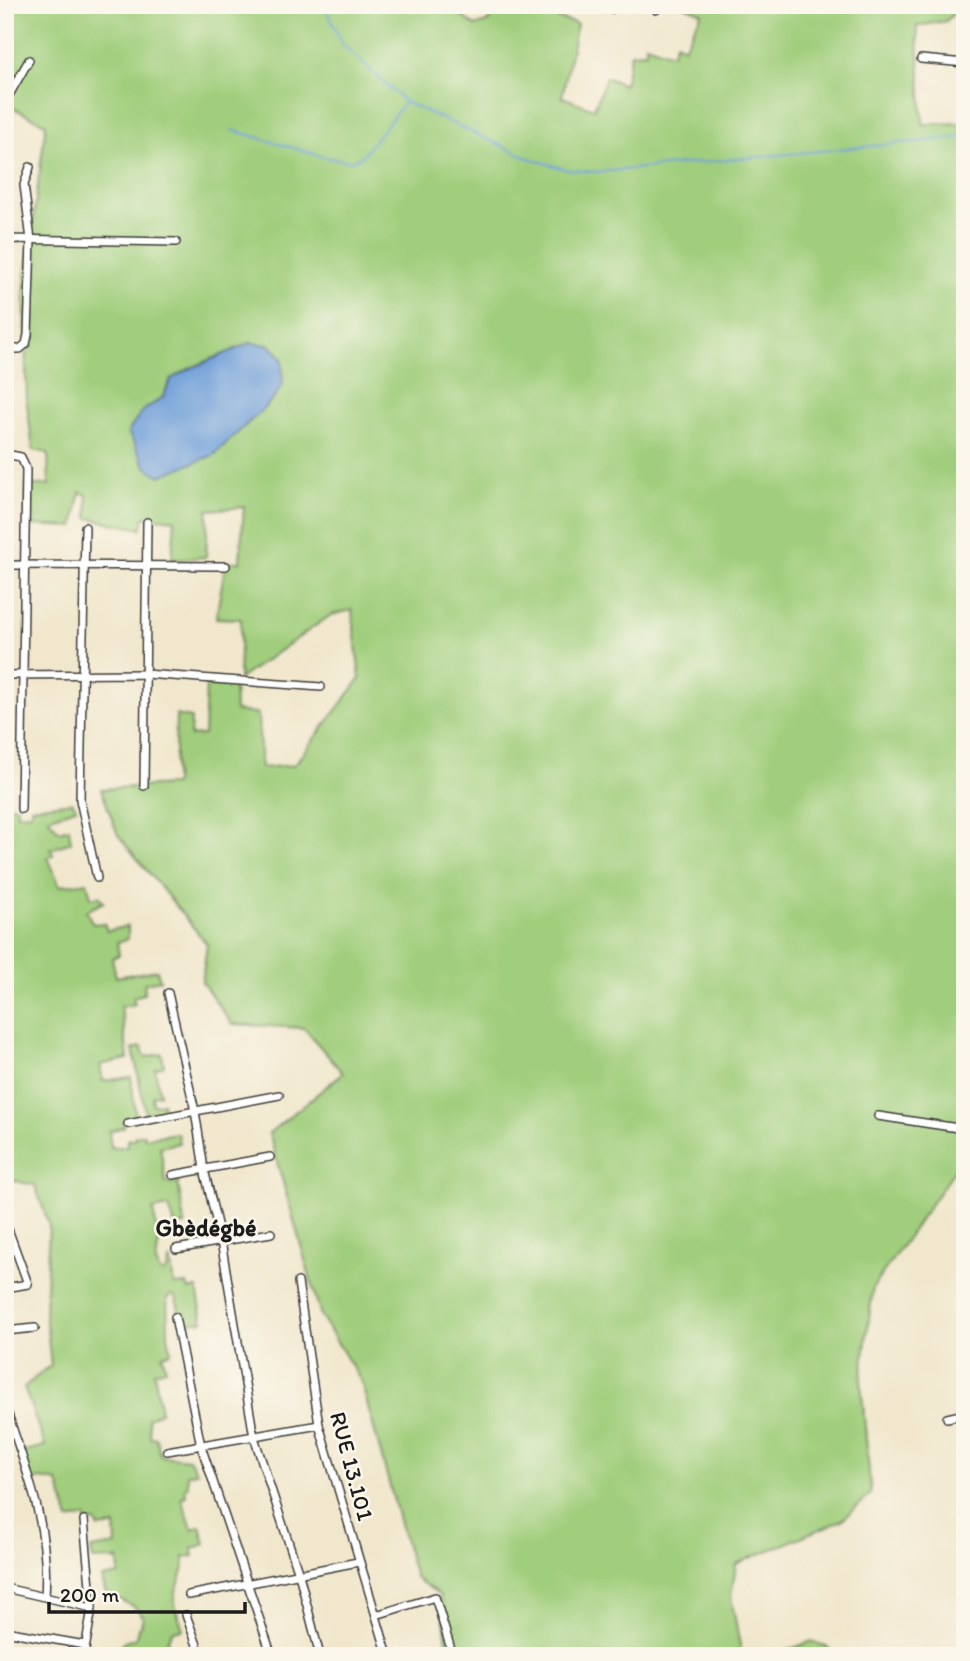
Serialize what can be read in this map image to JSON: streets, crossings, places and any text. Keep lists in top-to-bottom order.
{
  "streets": {
    "street": ["RUE 13.101"]
  },
  "districts": ["Gbèdégbé"],
  "scale_bar": "200 m"
}
